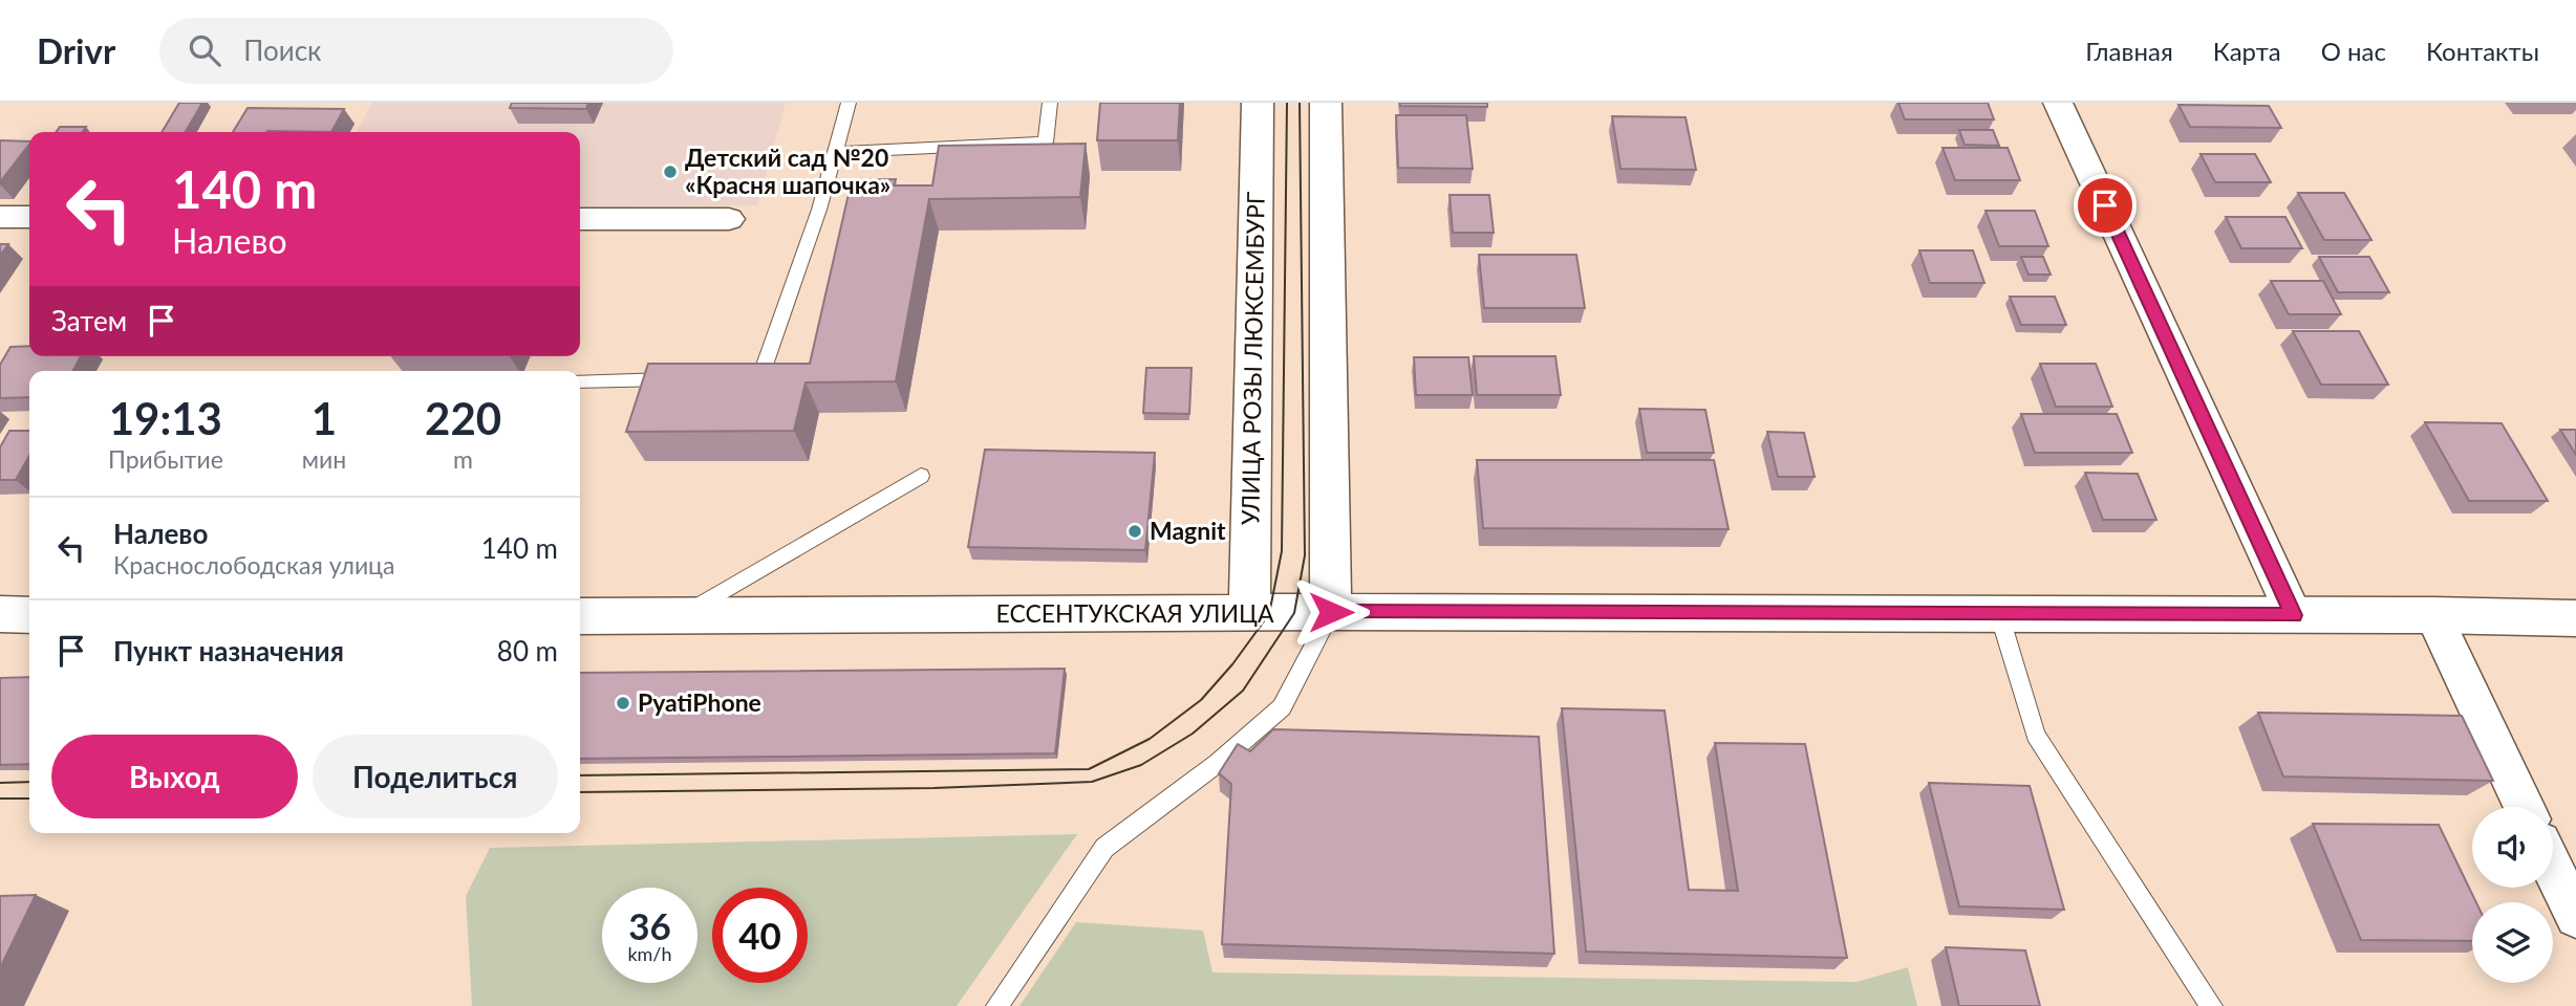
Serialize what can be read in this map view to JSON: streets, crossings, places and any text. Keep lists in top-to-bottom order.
{
  "streets": {
    "street": ["УЛИЦА РОЗЫ ЛЮКСЕМБУРГ", "ЕССЕНТУКСКАЯ УЛИЦА"]
  },
  "crossings": [
    ["УЛИЦА РОЗЫ ЛЮКСЕМБУРГ", "ЕССЕНТУКСКАЯ УЛИЦА"]
  ],
  "places": ["Детский сад №20 «Красня шапочка»", "Magnit", "PyatiPhone"],
  "page": {
    "header": "Drivr",
    "search": "Поиск",
    "nav": [
      "Главная",
      "Карта",
      "О нас",
      "Контакты"
    ],
    "turn": ["140 m", "Налево"],
    "then": "Затем",
    "eta": [
      "19:13",
      "Прибытие",
      "1",
      "мин",
      "220",
      "m"
    ],
    "list": [
      {
        "name": "Налево",
        "note": "Краснослободская улица",
        "value": "140 m"
      },
      {
        "name": "Пункт назначения",
        "value": "80 m"
      }
    ],
    "buttons": ["Выход", "Поделиться"],
    "speed": "36 km/h",
    "limit": "40"
  }
}
